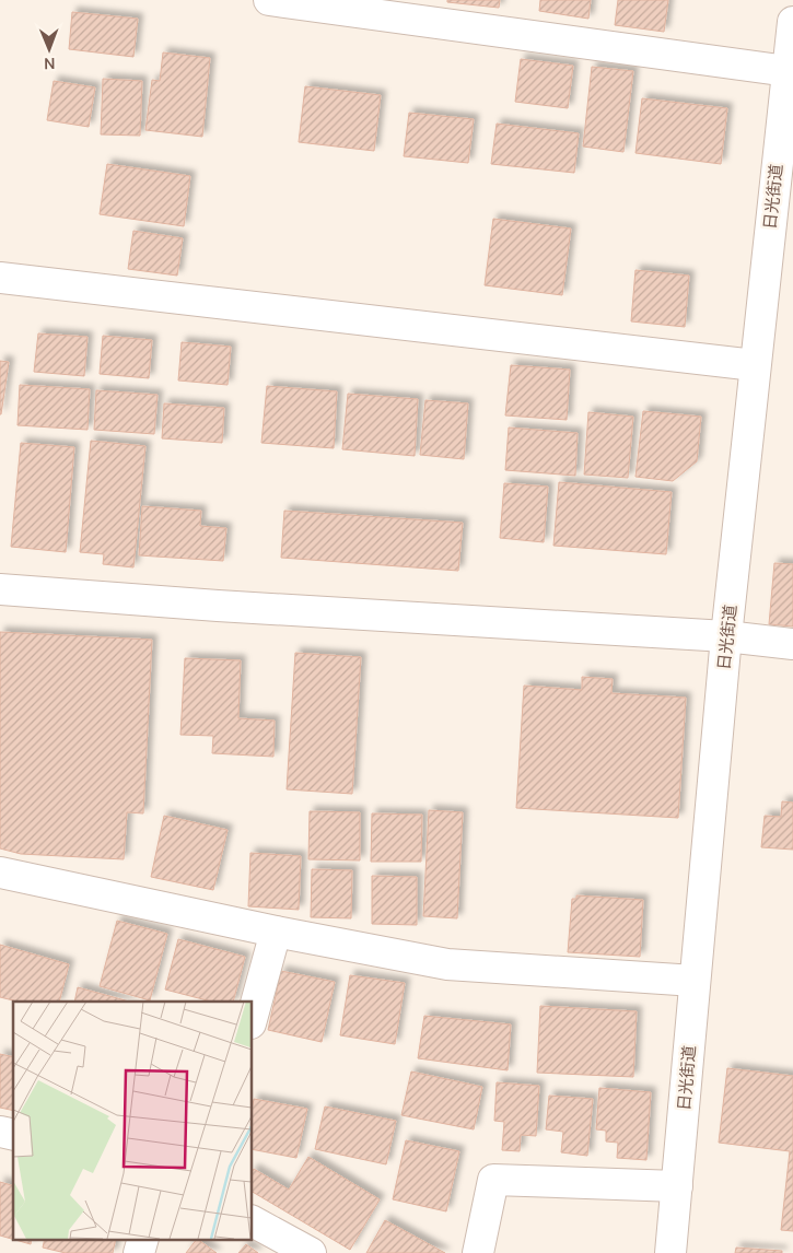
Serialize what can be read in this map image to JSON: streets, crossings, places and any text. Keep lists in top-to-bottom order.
{
  "streets": {
    "street": ["日光街道"]
  },
  "north": "bottom"
}
